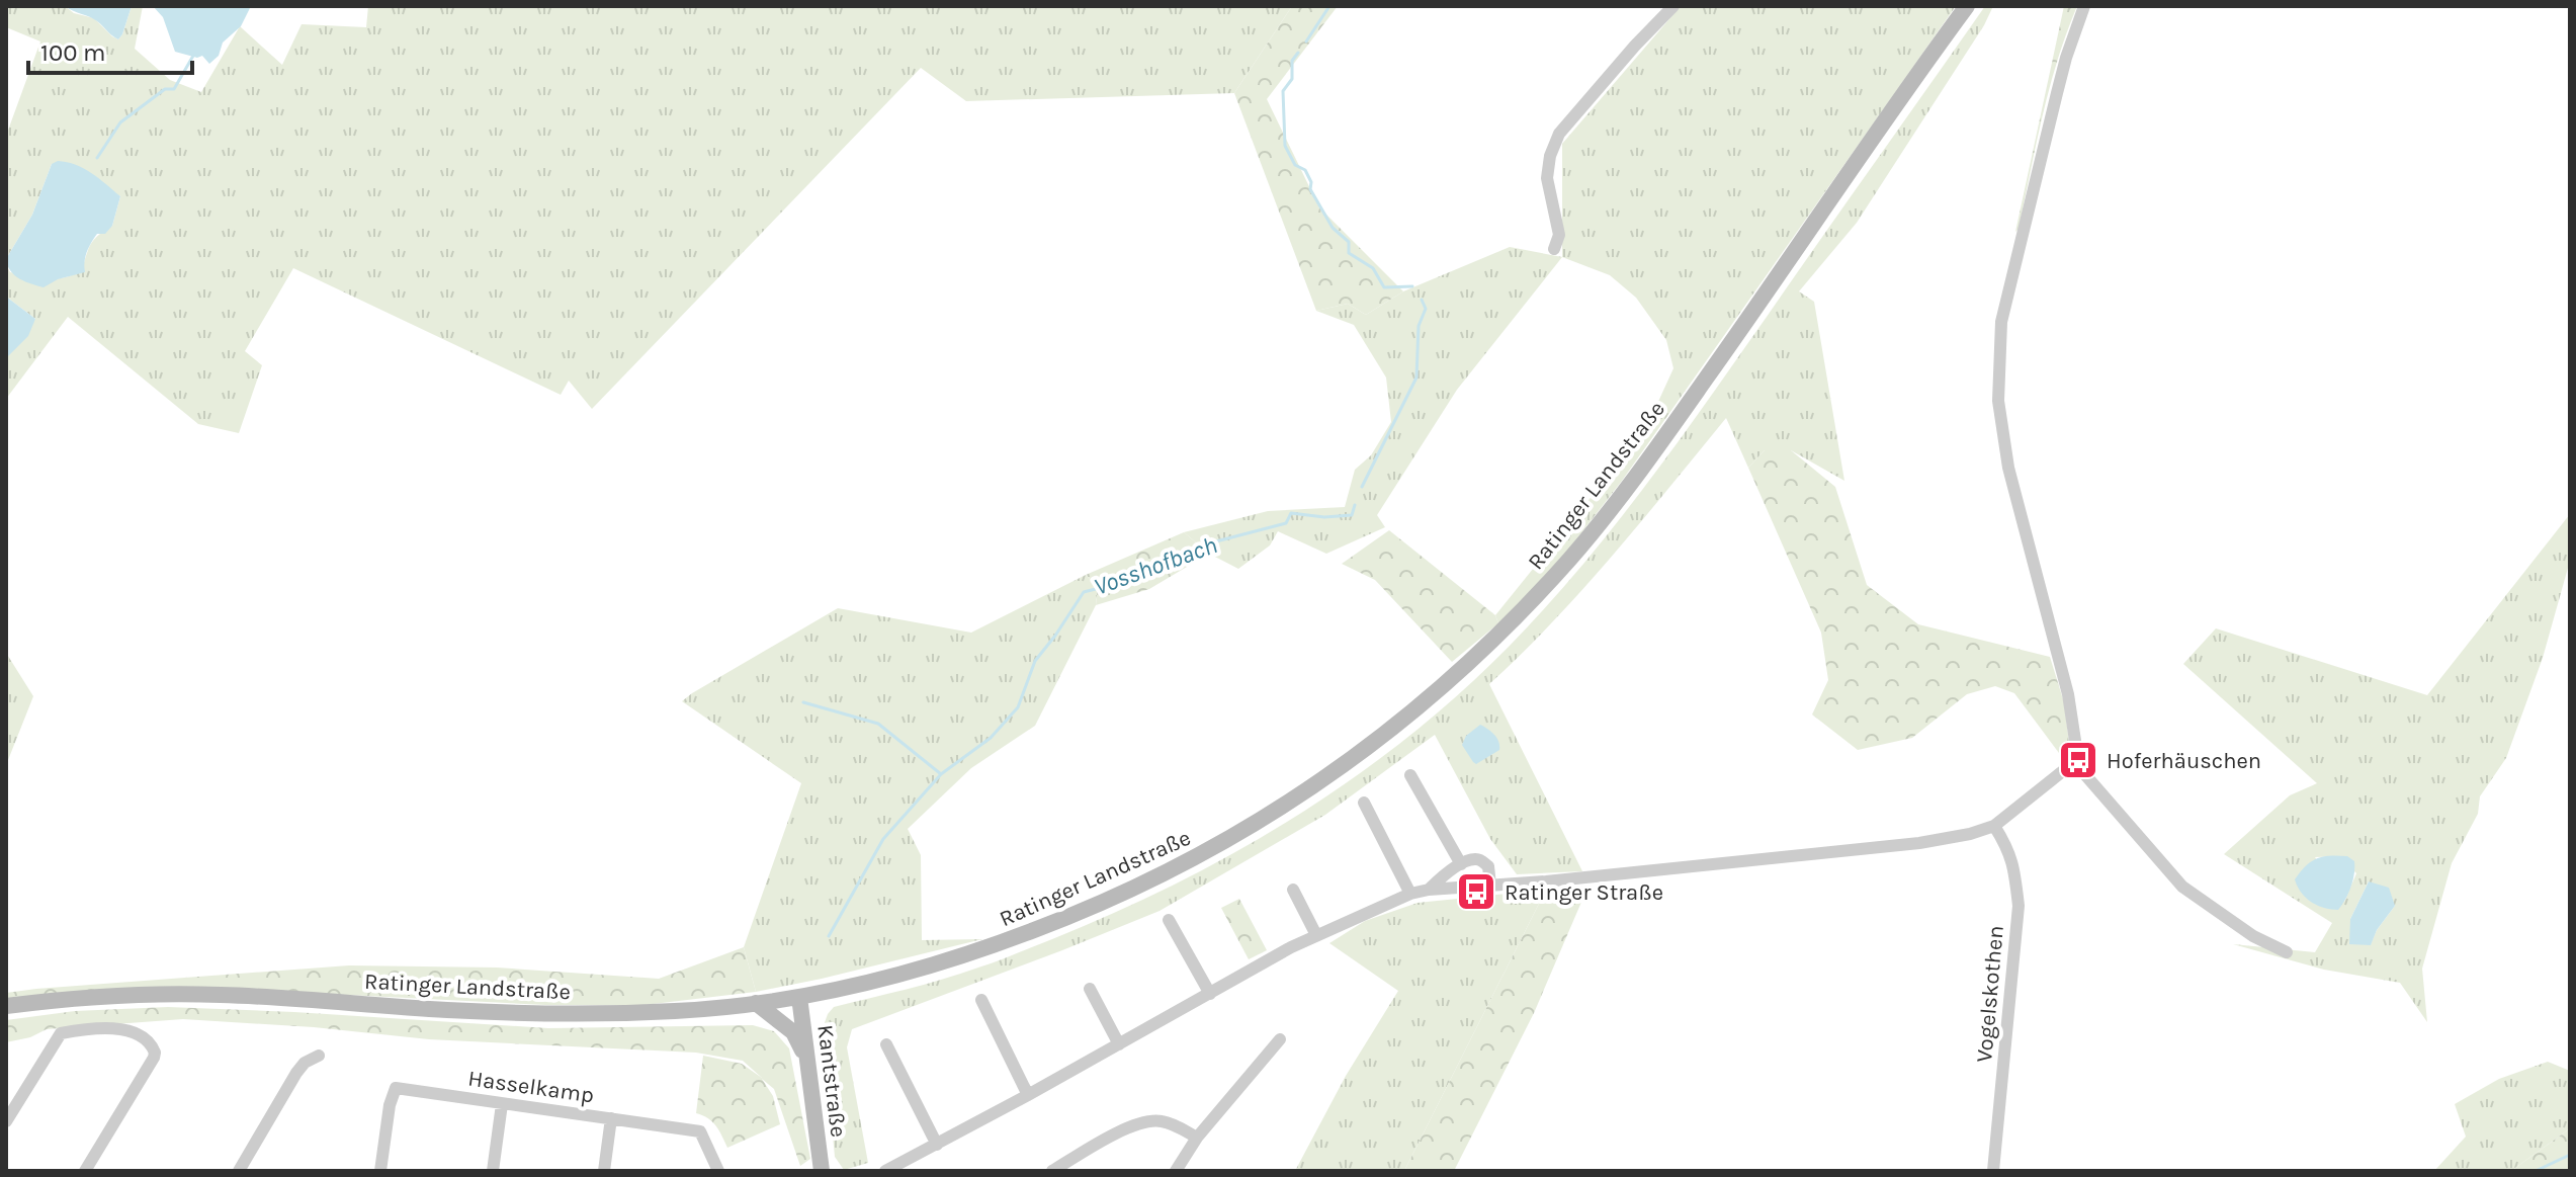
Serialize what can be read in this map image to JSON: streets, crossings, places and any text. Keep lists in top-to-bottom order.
{
  "streets": {
    "main road": ["Ratinger Landstraße", "Kantstraße"],
    "street": ["Vogelskothen", "Hasselkamp"]
  },
  "crossings": [
    ["Ratinger Landstraße", "Kantstraße"]
  ],
  "water": ["Vosshofbach"],
  "places": {
    "bus stop": ["Hoferhäuschen", "Ratinger Straße"]
  },
  "scale_bar": "100 m"
}
